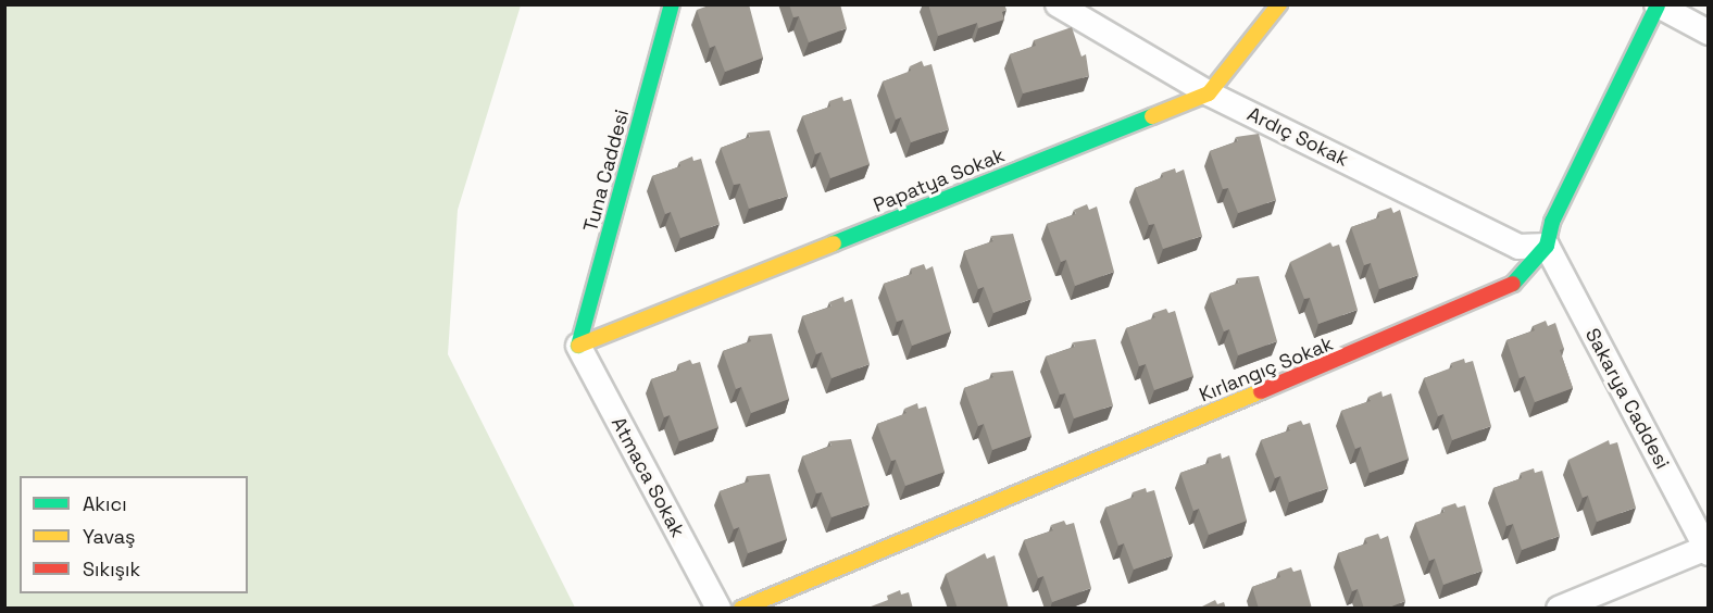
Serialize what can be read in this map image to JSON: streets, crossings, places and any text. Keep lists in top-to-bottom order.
{
  "streets": {
    "street": [
      "Ardıç Sokak",
      "Tuna Caddesi",
      "Papatya Sokak",
      "Kırlangıç Sokak",
      "Sakarya Caddesi",
      "Atmaca Sokak"
    ]
  },
  "crossings": [
    ["Ardıç Sokak", "Papatya Sokak"],
    ["Ardıç Sokak", "Kırlangıç Sokak"],
    ["Ardıç Sokak", "Sakarya Caddesi"],
    ["Tuna Caddesi", "Papatya Sokak"],
    ["Tuna Caddesi", "Atmaca Sokak"],
    ["Papatya Sokak", "Atmaca Sokak"],
    ["Kırlangıç Sokak", "Sakarya Caddesi"]
  ],
  "legend": ["Akıcı", "Yavaş", "Sıkışık"]
}
